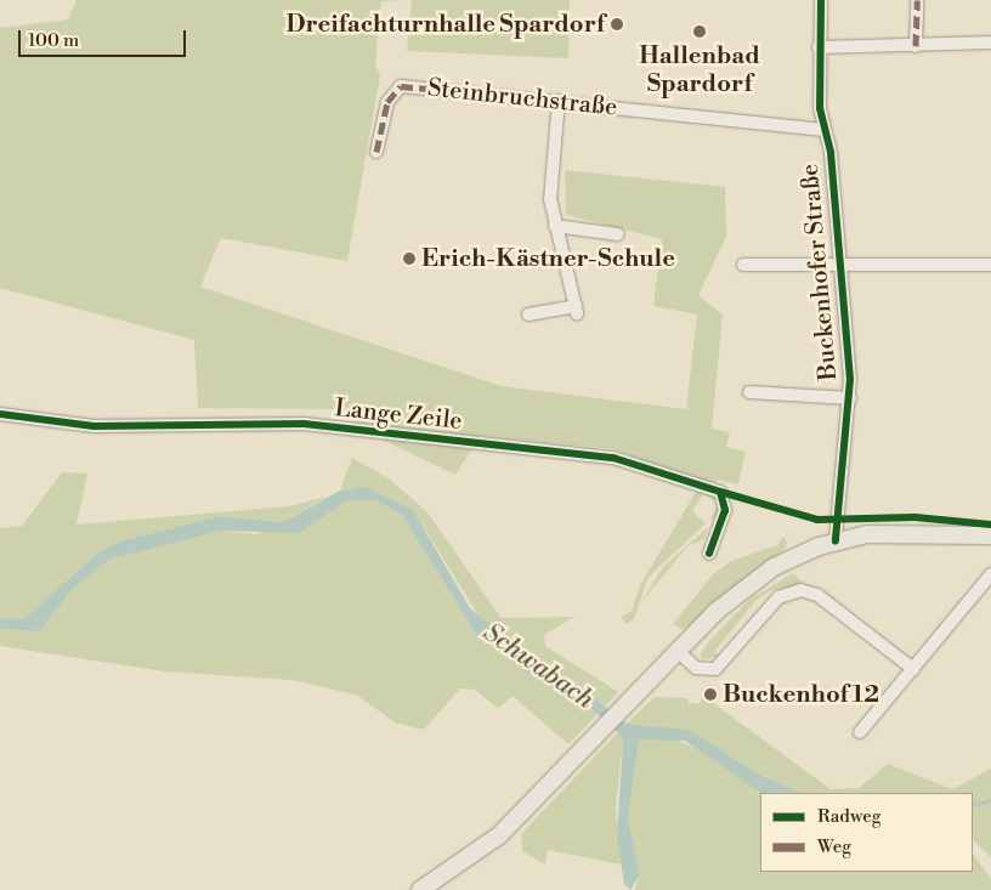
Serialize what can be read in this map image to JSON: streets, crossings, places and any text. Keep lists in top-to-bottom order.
{
  "streets": {
    "street": ["Steinbruchstraße", "Buckenhofer Straße", "Lange Zeile"]
  },
  "crossings": [
    ["Steinbruchstraße", "Buckenhofer Straße"]
  ],
  "water": ["Schwabach"],
  "places": [
    "Dreifachturnhalle Spardorf",
    "Hallenbad Spardorf",
    "Erich-Kästner-Schule",
    "Buckenhof 12"
  ],
  "legend": ["Radweg", "Weg"],
  "scale_bar": "100 m"
}
